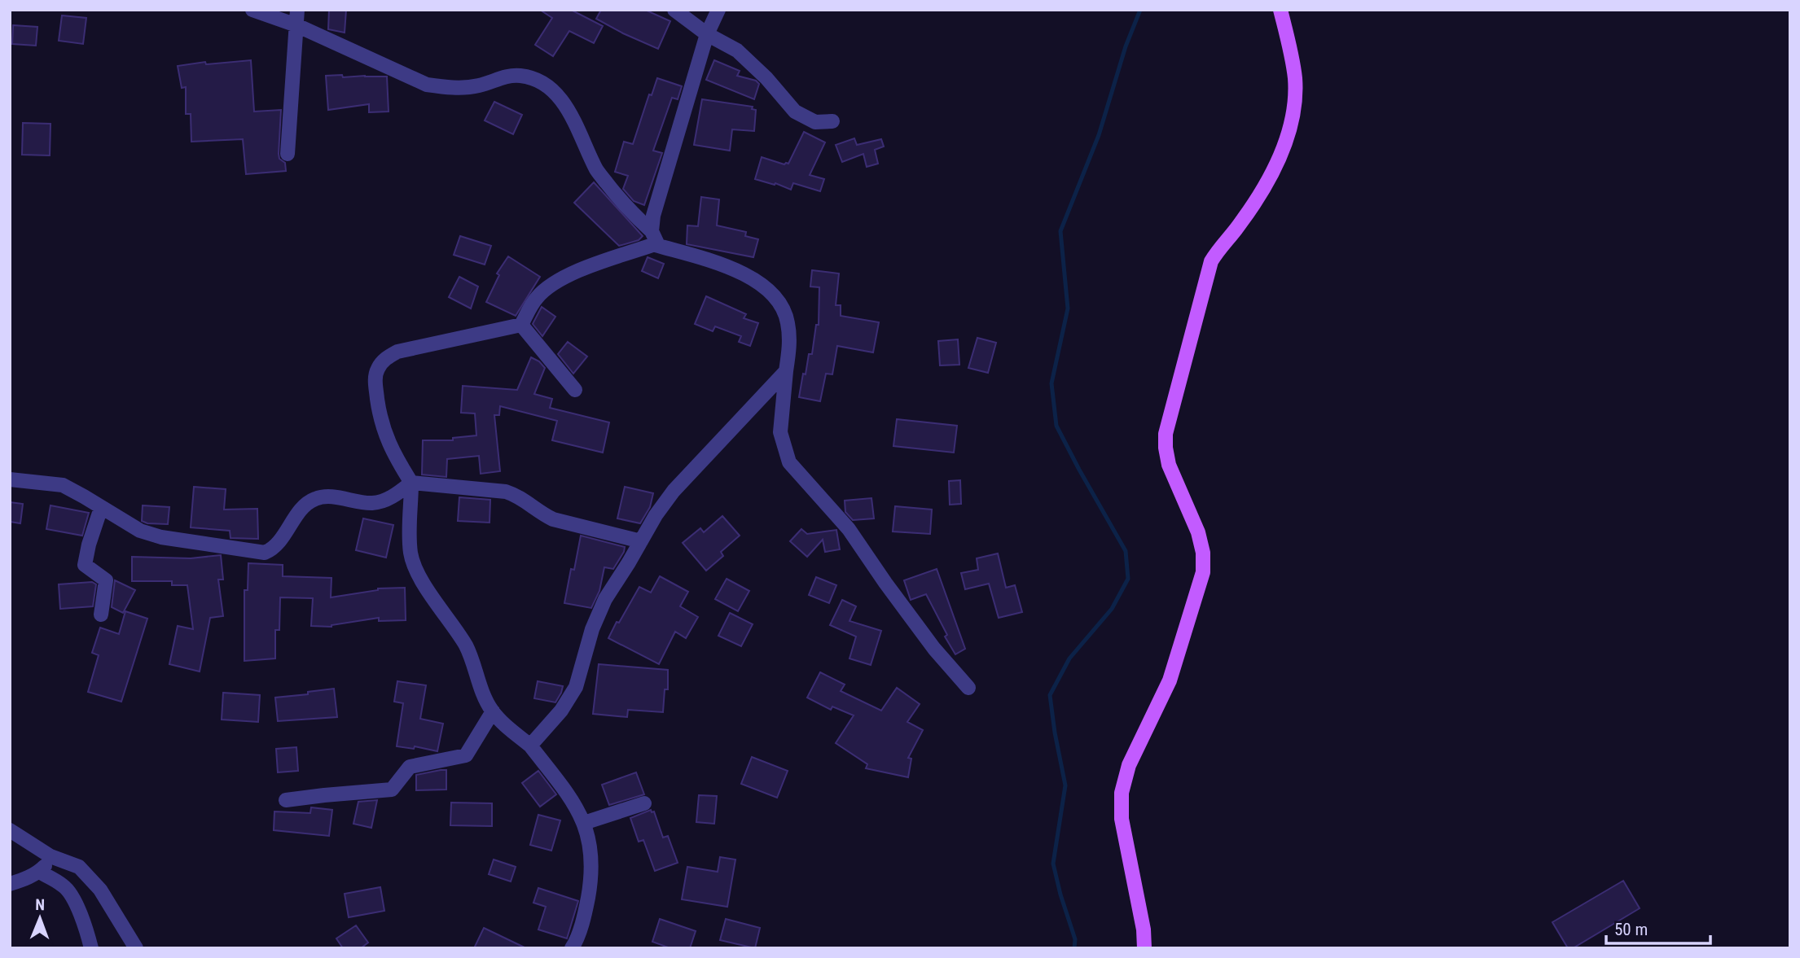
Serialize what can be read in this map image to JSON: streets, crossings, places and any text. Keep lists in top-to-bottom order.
{
  "scale_bar": "50 m",
  "north": "top"
}
